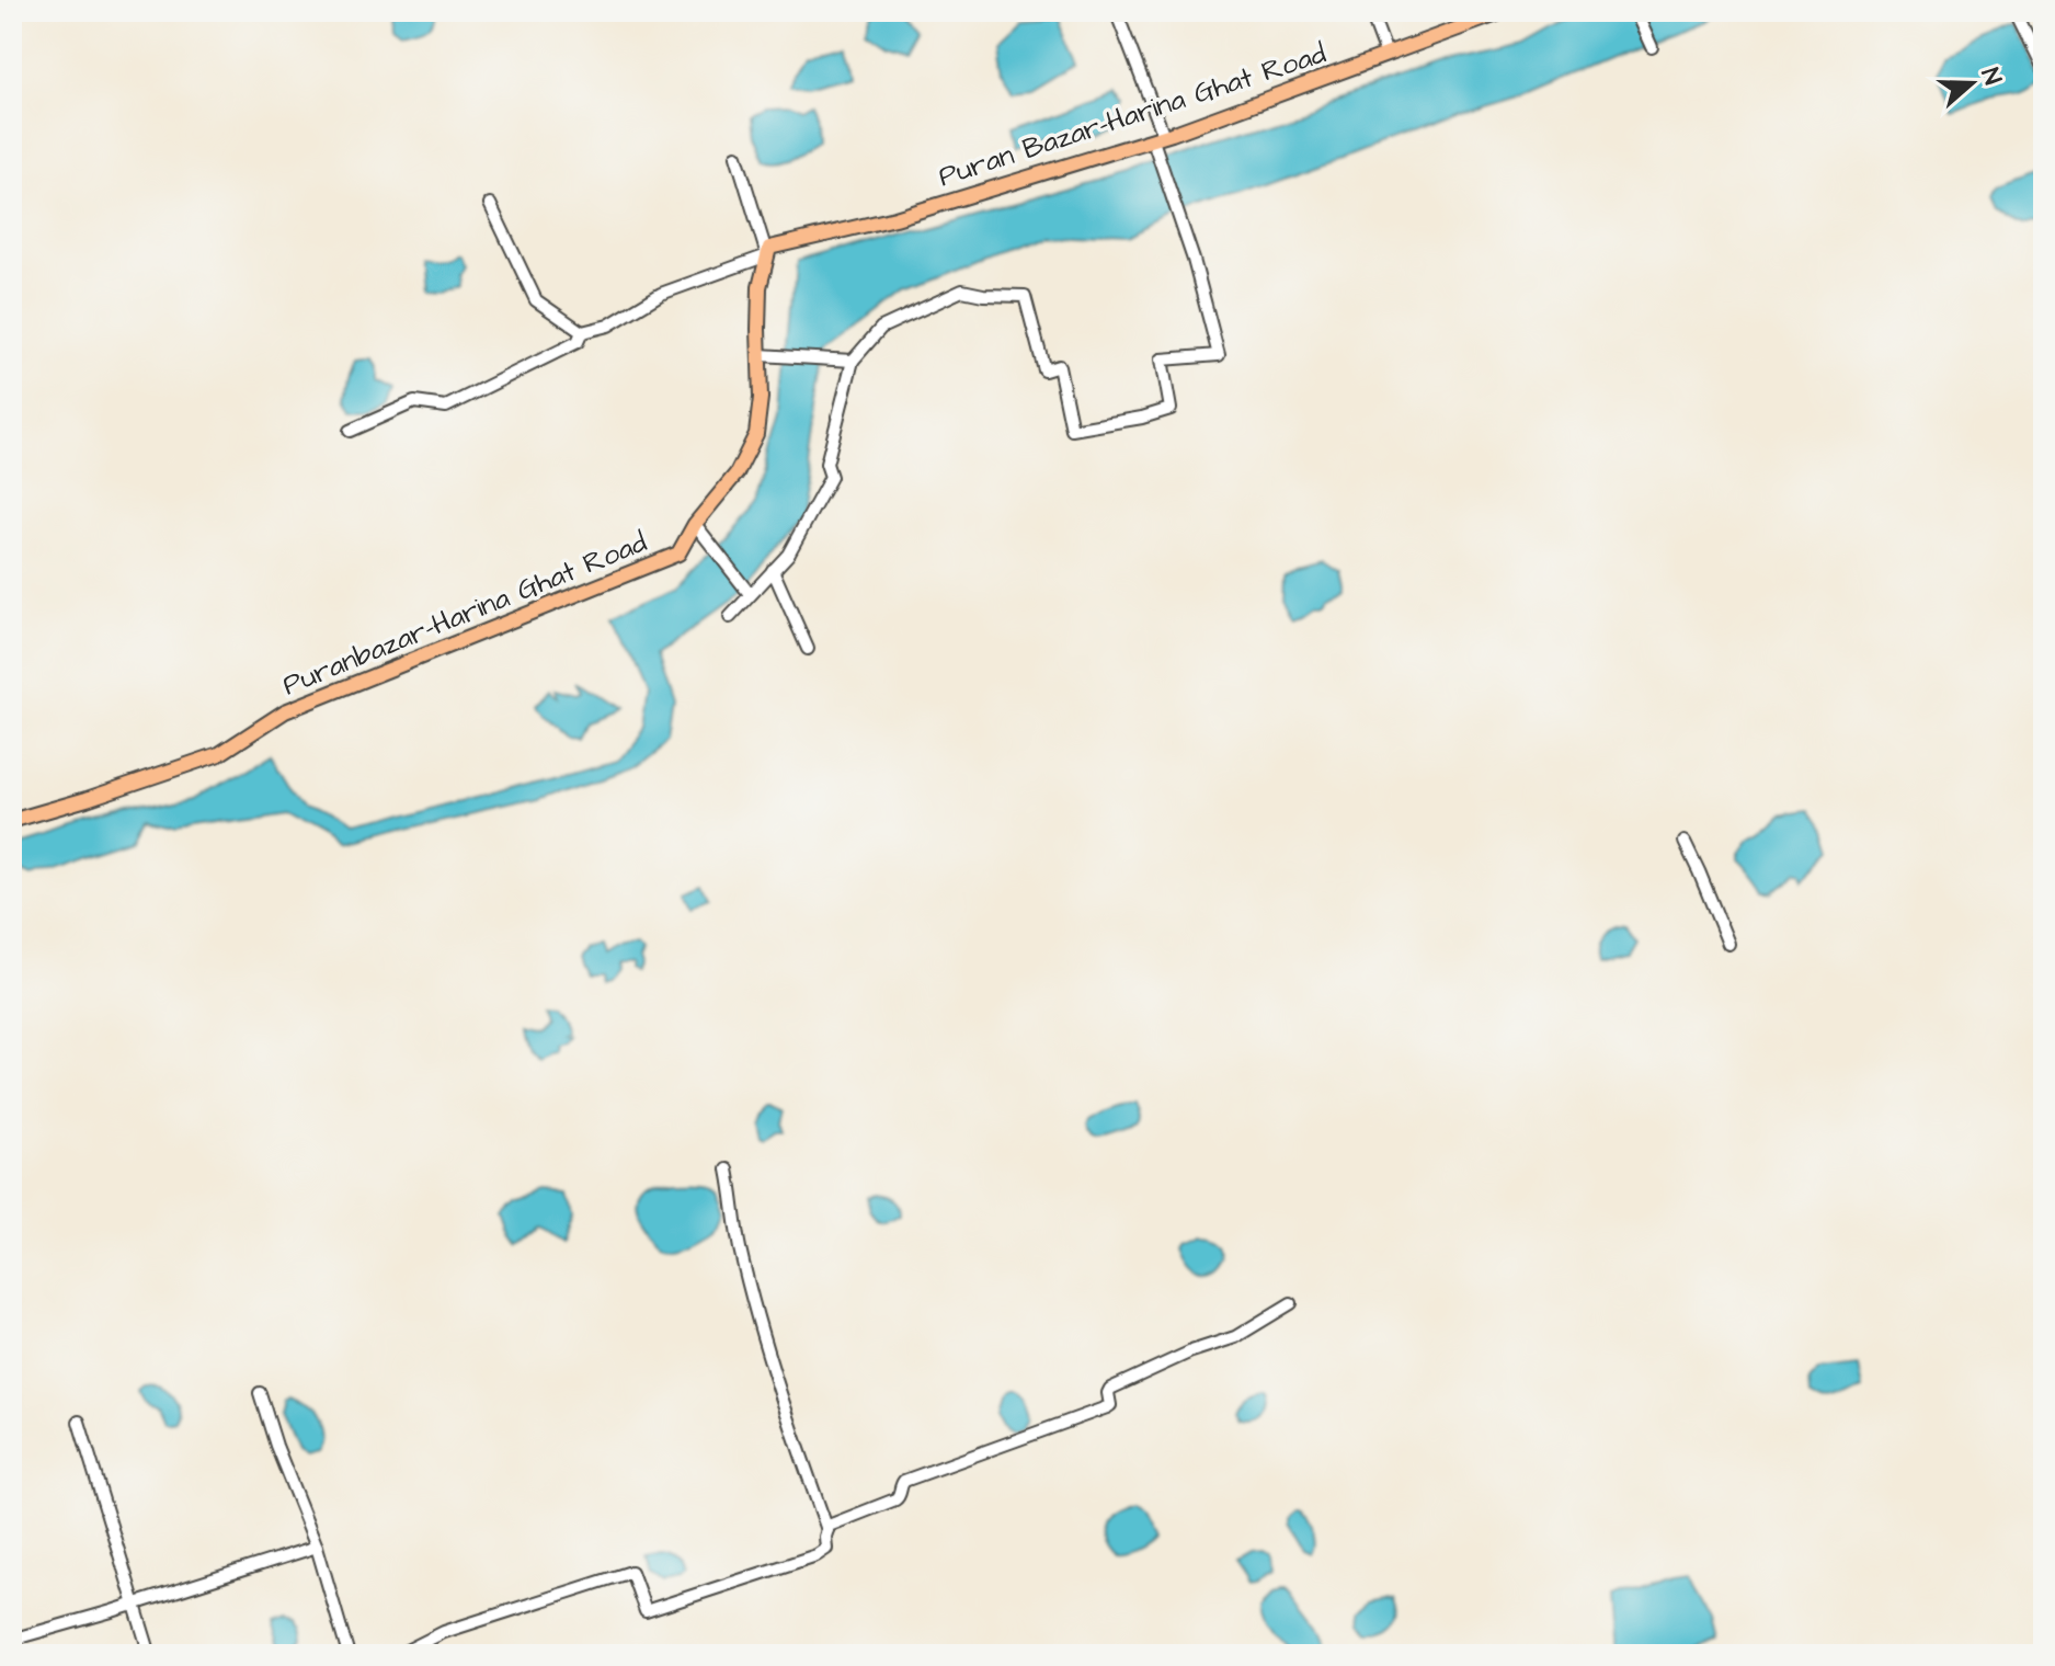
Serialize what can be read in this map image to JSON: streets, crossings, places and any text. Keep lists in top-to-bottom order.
{
  "streets": {
    "main road": ["Puran Bazar-Harina Ghat Road", "Puranbazar-Harina Ghat Road"]
  },
  "crossings": [
    ["Puran Bazar-Harina Ghat Road", "Puranbazar-Harina Ghat Road"]
  ],
  "north": "right"
}
